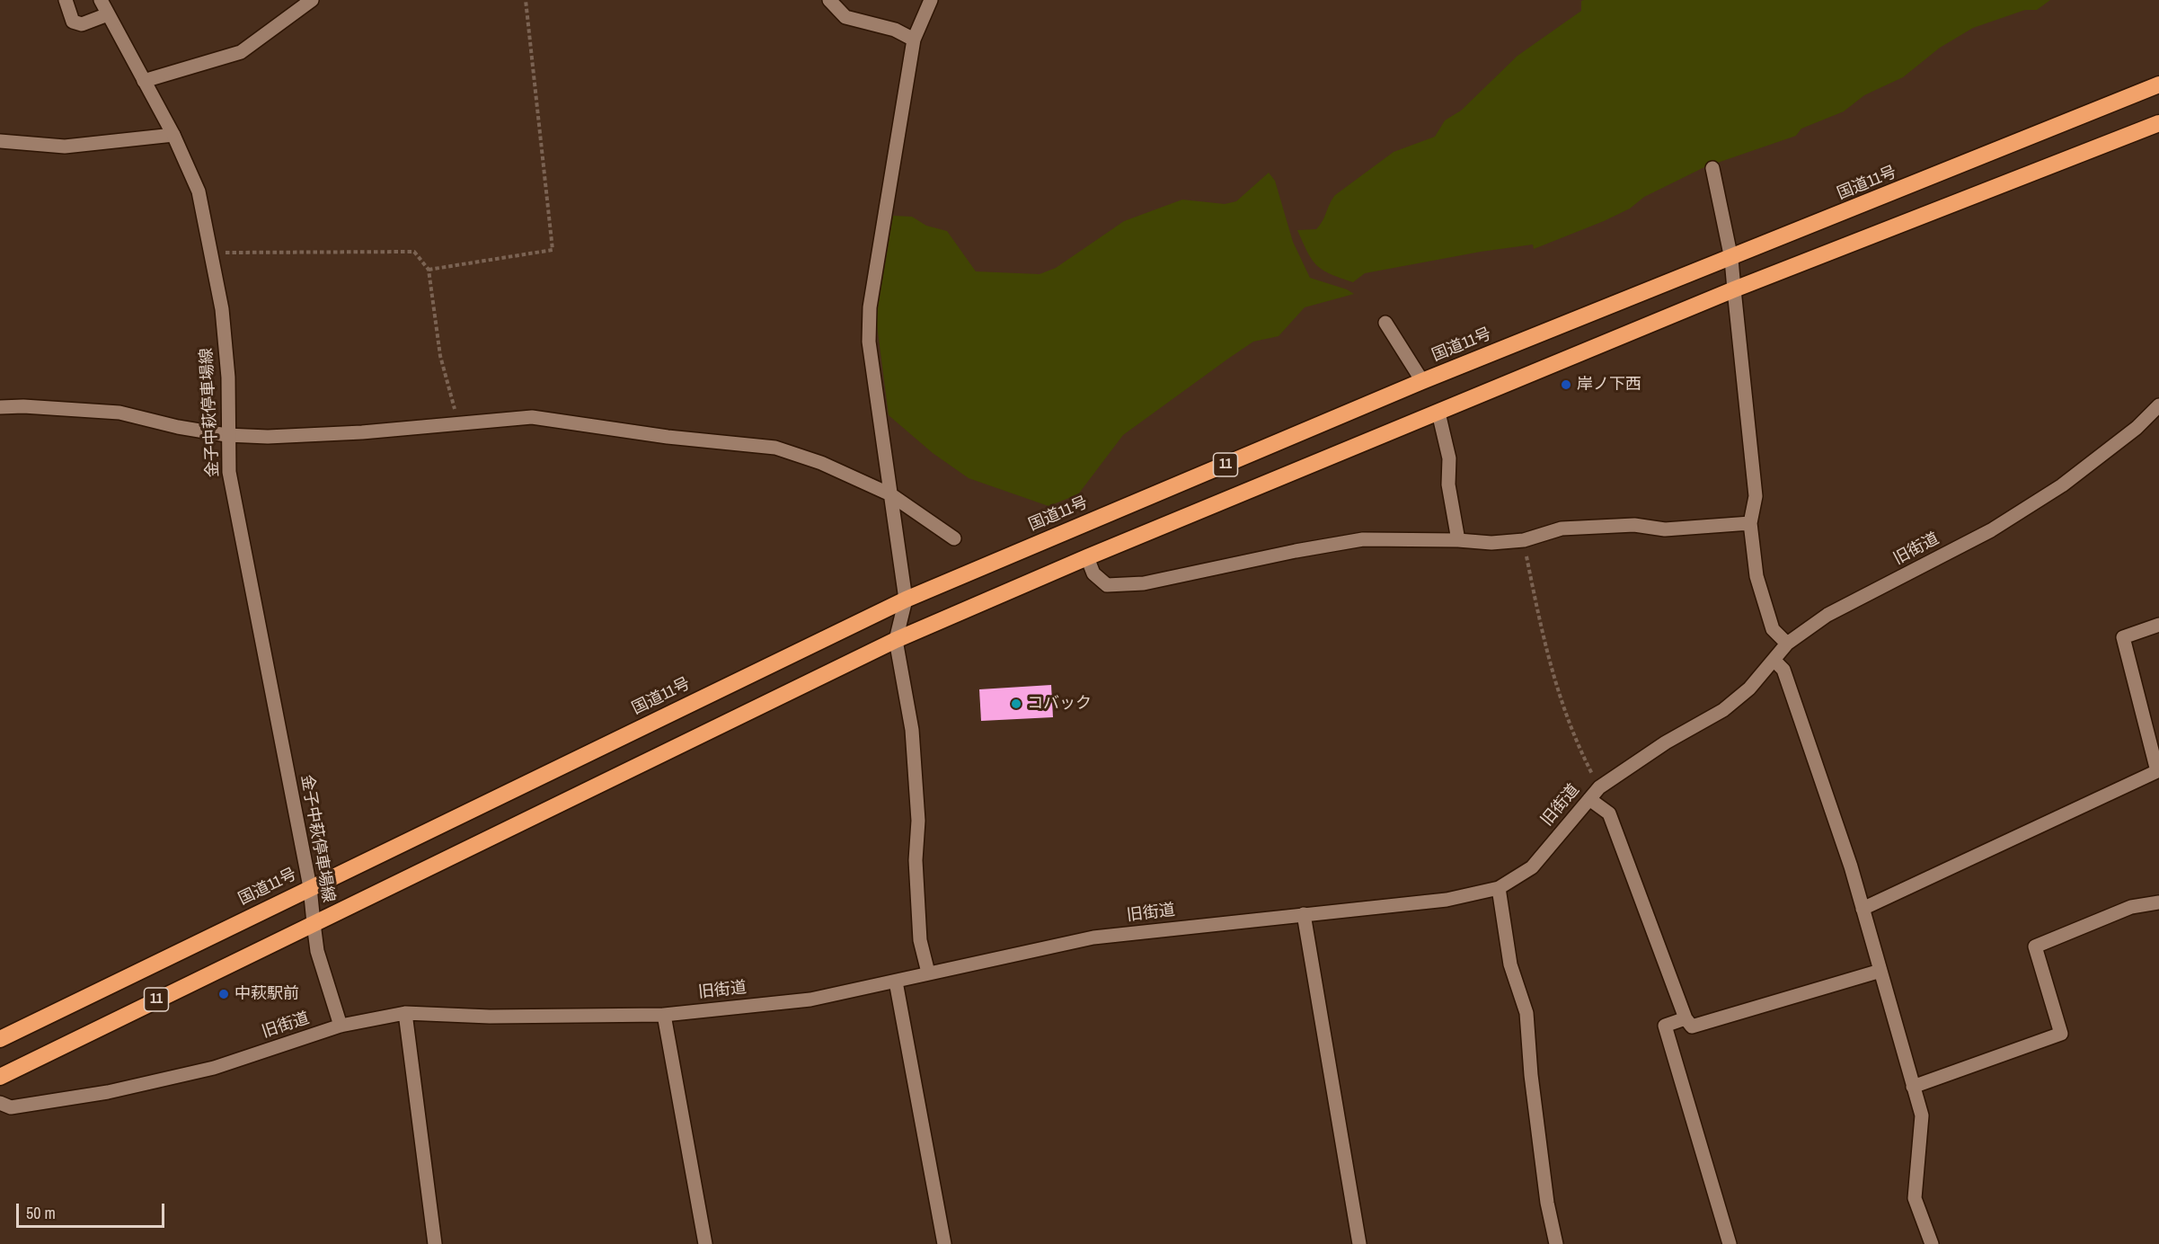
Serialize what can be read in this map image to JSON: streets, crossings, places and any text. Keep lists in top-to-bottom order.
{
  "streets": {
    "highway": ["国道11号", "11"],
    "street": ["金子中萩停車場線", "旧街道"]
  },
  "crossings": [
    ["国道11号", "金子中萩停車場線"],
    ["金子中萩停車場線", "11"],
    ["金子中萩停車場線", "旧街道"]
  ],
  "places": ["岸ノ下西", "コバック", "中萩駅前"],
  "scale_bar": "50 m"
}
